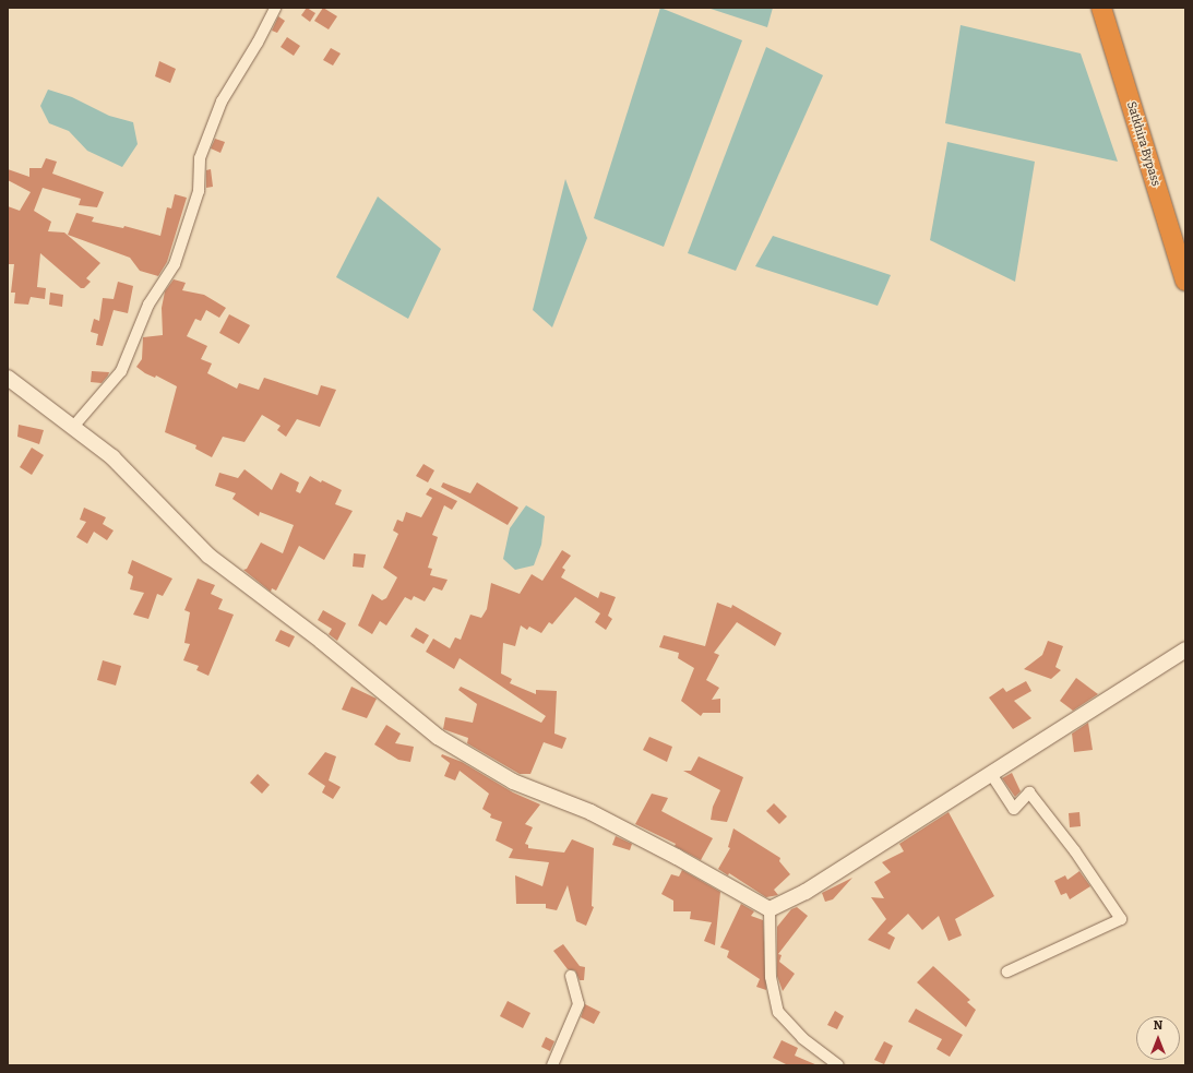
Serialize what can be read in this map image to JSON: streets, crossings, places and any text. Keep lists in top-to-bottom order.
{
  "streets": {
    "highway": ["Satkhira Bypass"]
  },
  "north": "top"
}
